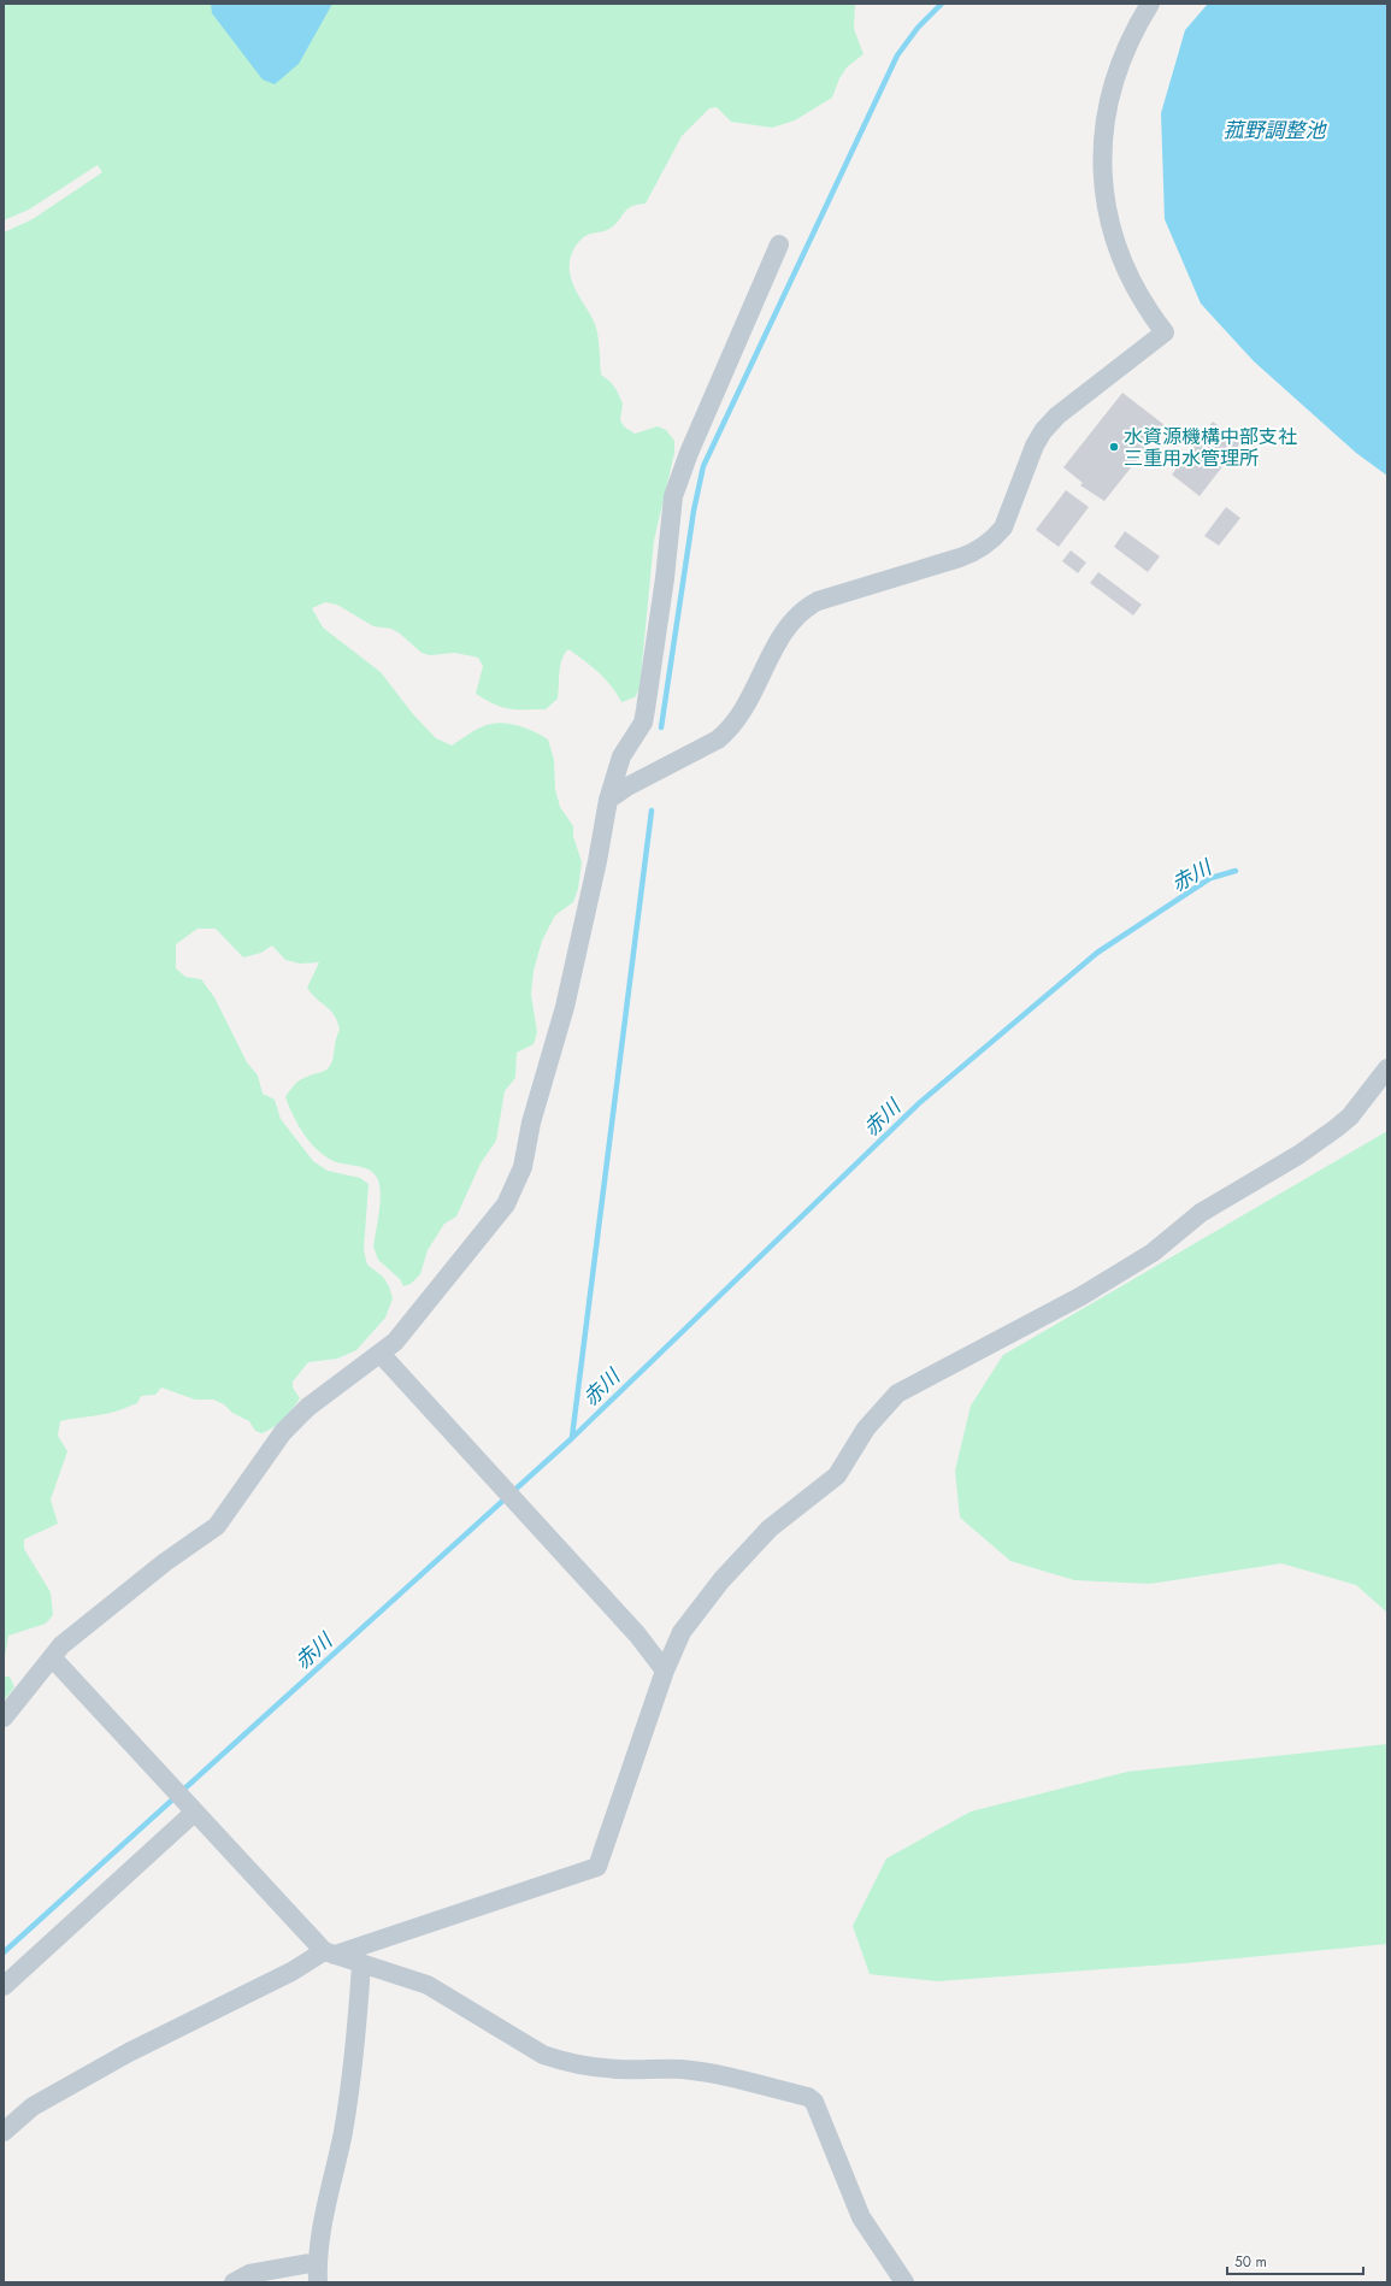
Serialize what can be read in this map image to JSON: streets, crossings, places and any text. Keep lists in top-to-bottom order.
{
  "water": ["菰野調整池", "赤川"],
  "places": ["水資源機構中部支社 三重用水管理所"],
  "scale_bar": "50 m"
}
